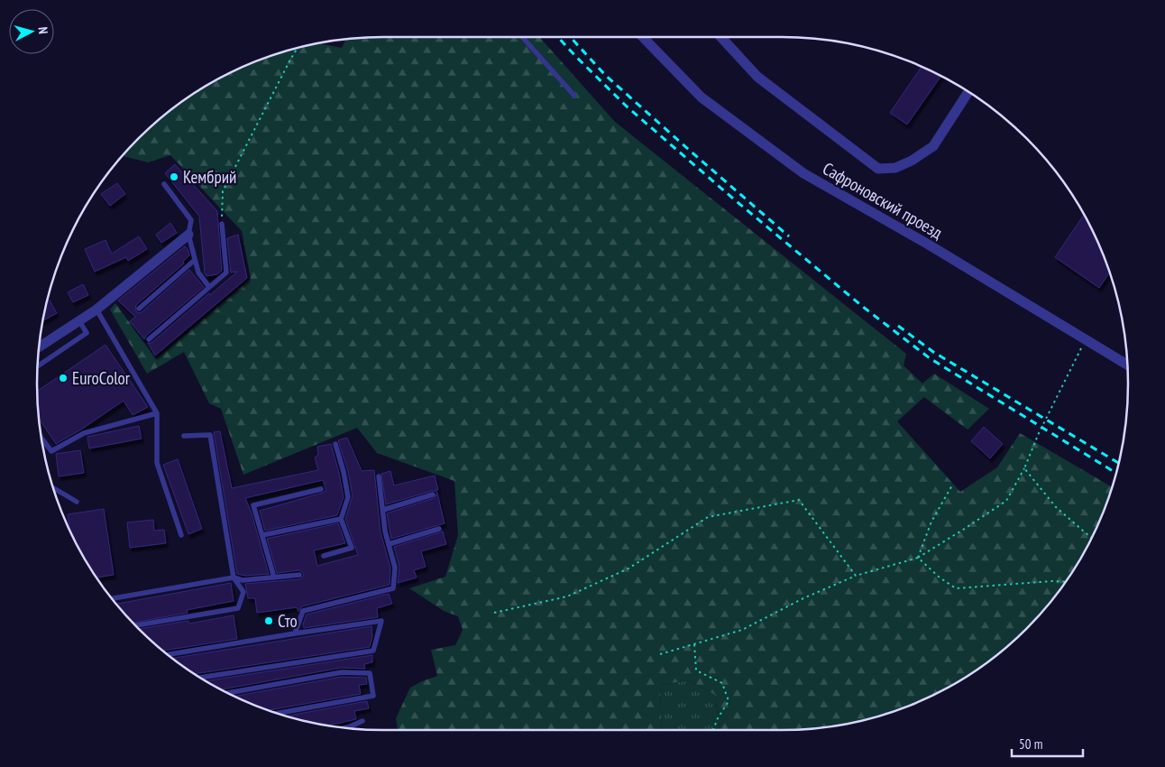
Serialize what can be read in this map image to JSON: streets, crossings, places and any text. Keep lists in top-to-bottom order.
{
  "streets": {
    "street": ["Сафроновский проезд"]
  },
  "places": ["Кембрий", "EuroColor", "Сто"],
  "scale_bar": "50 m",
  "north": "right"
}
